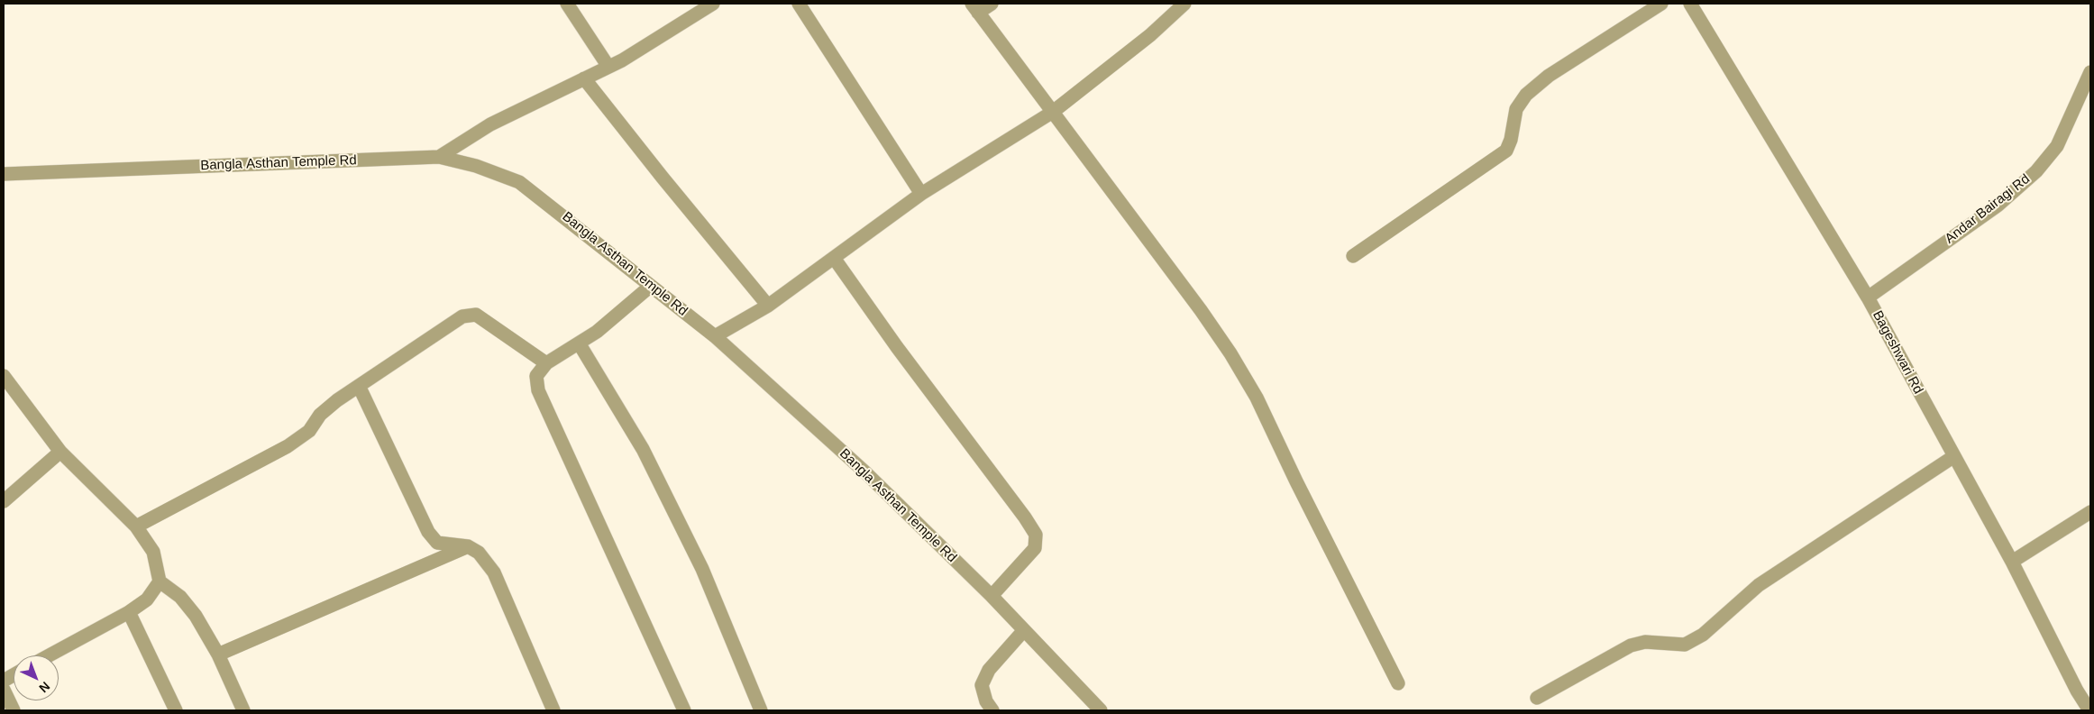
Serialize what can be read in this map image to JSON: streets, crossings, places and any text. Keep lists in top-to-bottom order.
{
  "streets": {
    "street": ["Bangla Asthan Temple Rd", "Andar Bairagi Rd", "Bageshwari Rd"]
  },
  "crossings": [
    ["Andar Bairagi Rd", "Bageshwari Rd"]
  ],
  "north": "bottom right"
}
